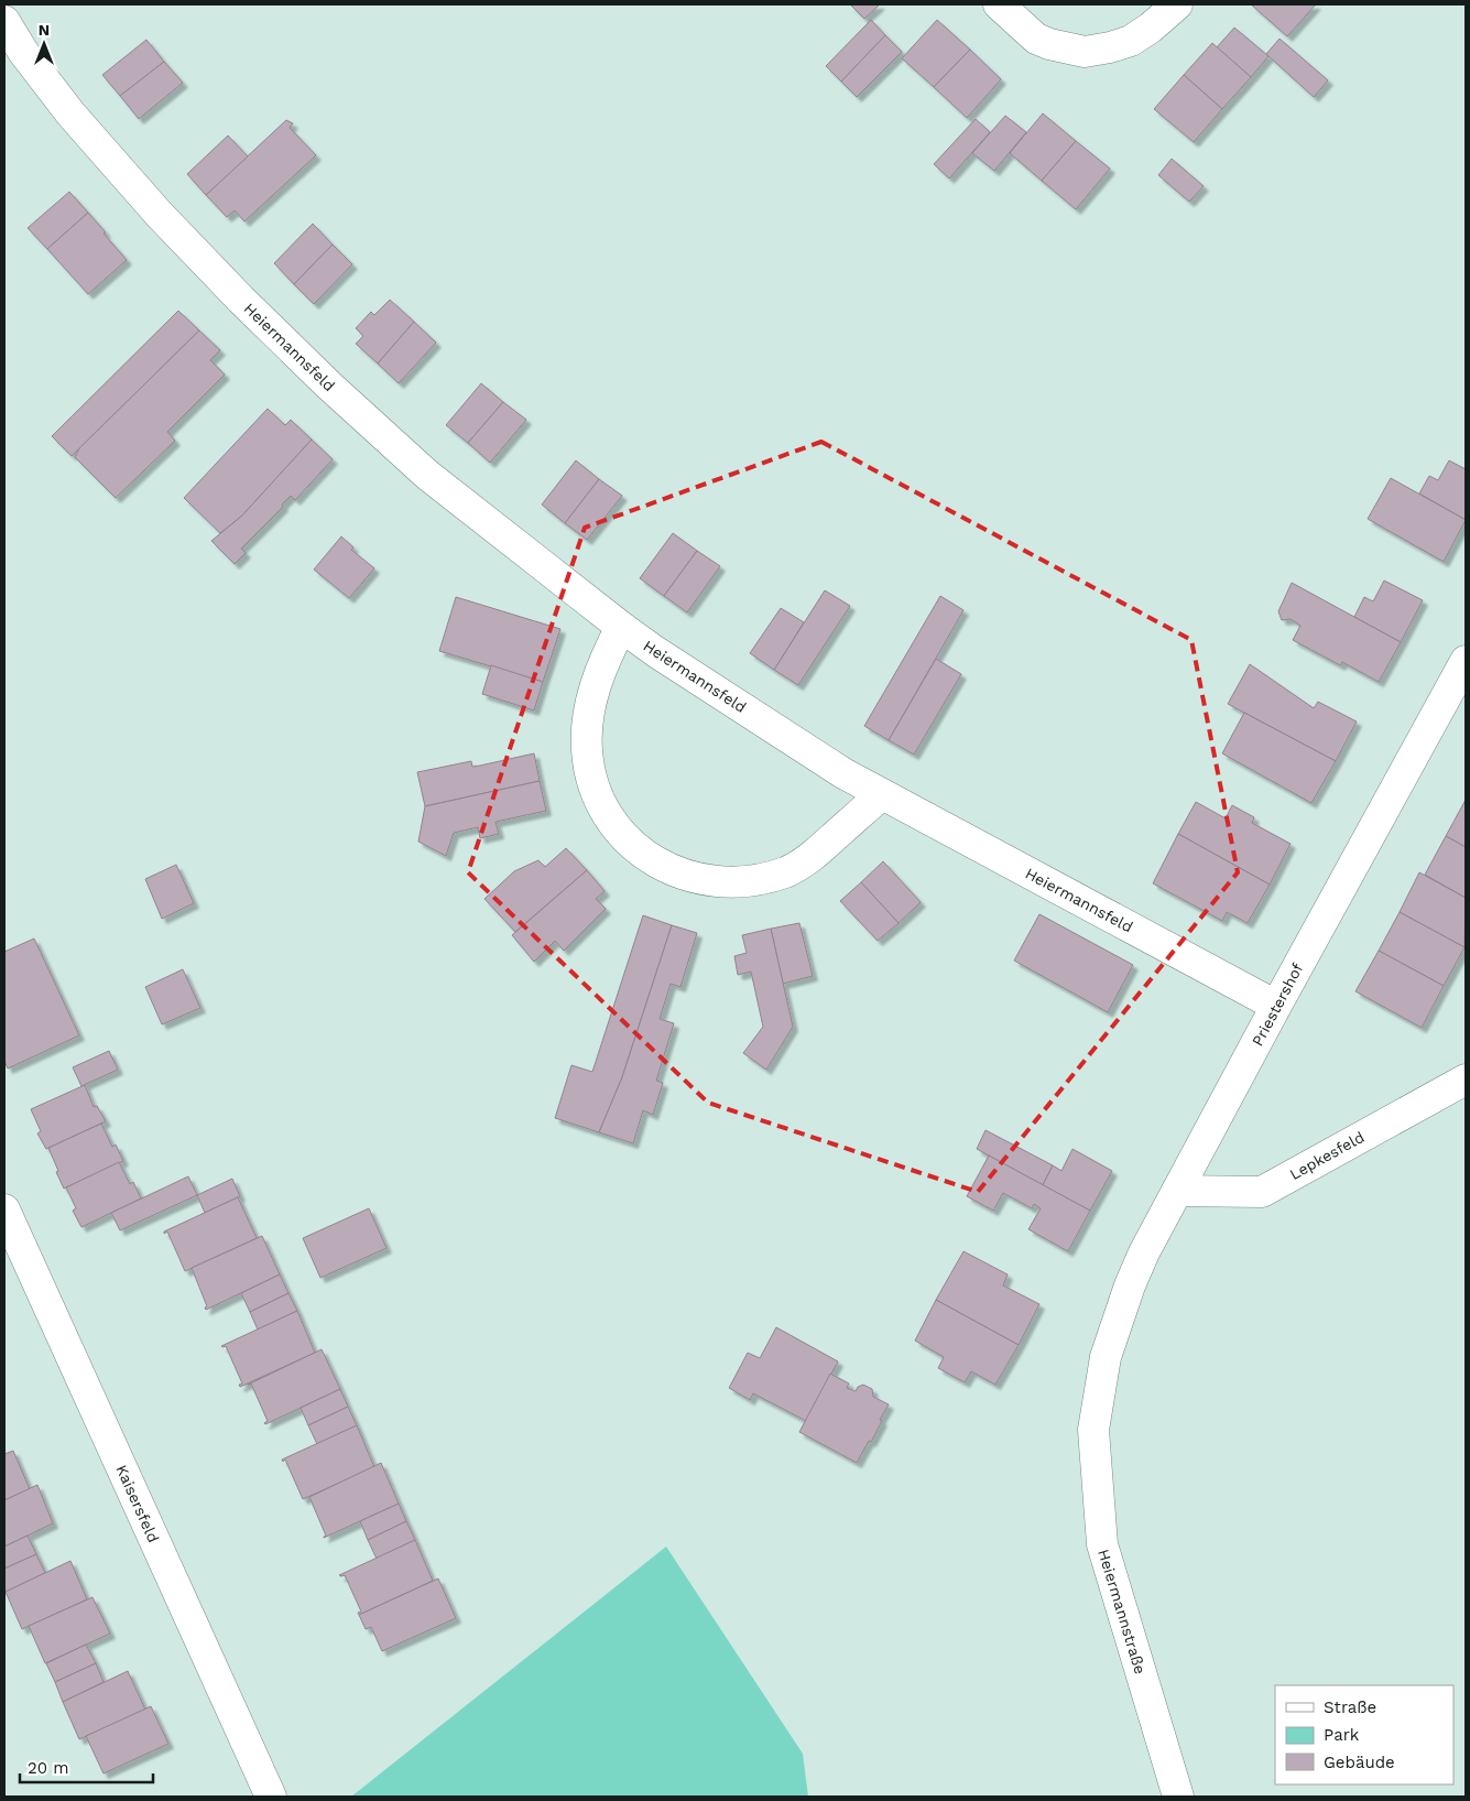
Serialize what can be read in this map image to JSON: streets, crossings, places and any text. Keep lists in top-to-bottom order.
{
  "streets": {
    "street": [
      "Heiermannsfeld",
      "Priestershof",
      "Lepkesfeld",
      "Kaisersfeld",
      "Heiermannstraße"
    ]
  },
  "crossings": [
    ["Heiermannsfeld", "Priestershof"],
    ["Priestershof", "Lepkesfeld"],
    ["Priestershof", "Heiermannstraße"]
  ],
  "legend": ["Straße", "Park", "Gebäude"],
  "scale_bar": "20 m",
  "north": "top"
}
